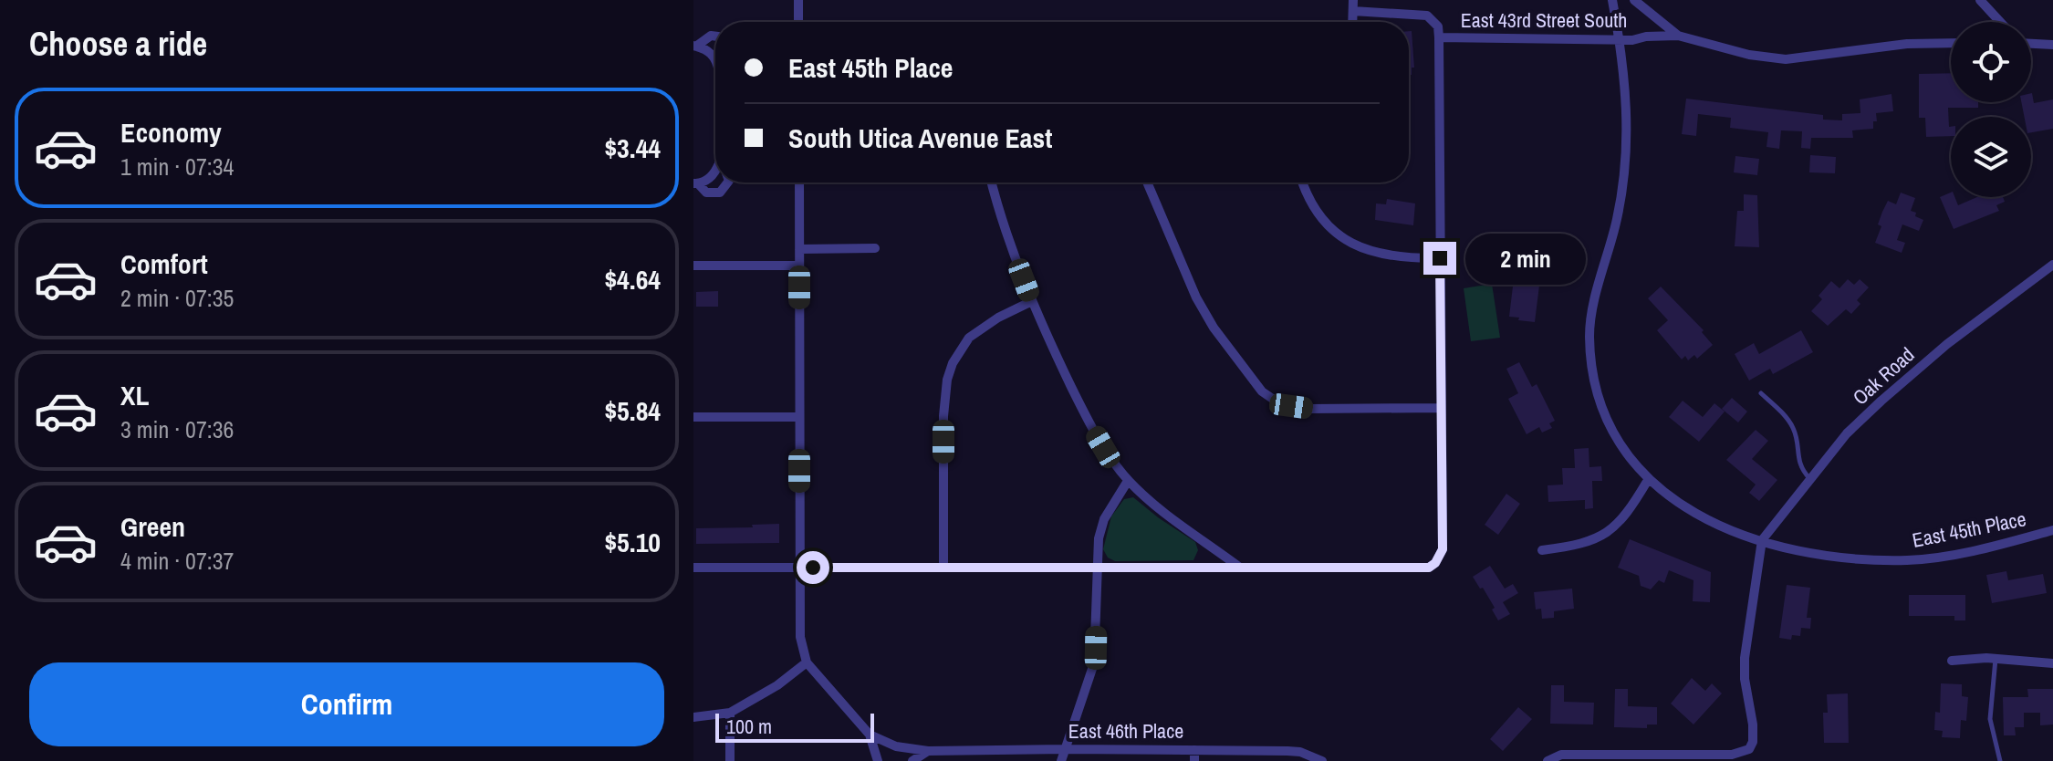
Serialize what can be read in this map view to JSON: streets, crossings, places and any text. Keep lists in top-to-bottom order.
{
  "streets": {
    "street": [
      "East 43rd Street South",
      "Oak Road",
      "East 45th Place",
      "East 46th Place"
    ]
  },
  "crossings": [
    ["East 43rd Street South", "East 45th Place"],
    ["Oak Road", "East 45th Place"]
  ],
  "scale_bar": "100 m",
  "page": {
    "heading": "Choose a ride",
    "banner": ["East 45th Place", "South Utica Avenue East"],
    "list": [
      {
        "name": "Economy",
        "note": "1 min · 07:34",
        "value": "$3.44"
      },
      {
        "name": "Comfort",
        "note": "2 min · 07:35",
        "value": "$4.64"
      },
      {
        "name": "XL",
        "note": "3 min · 07:36",
        "value": "$5.84"
      },
      {
        "name": "Green",
        "note": "4 min · 07:37",
        "value": "$5.10"
      }
    ],
    "bubble": "2 min",
    "buttons": "Confirm",
    "scale": "100 m"
  }
}
